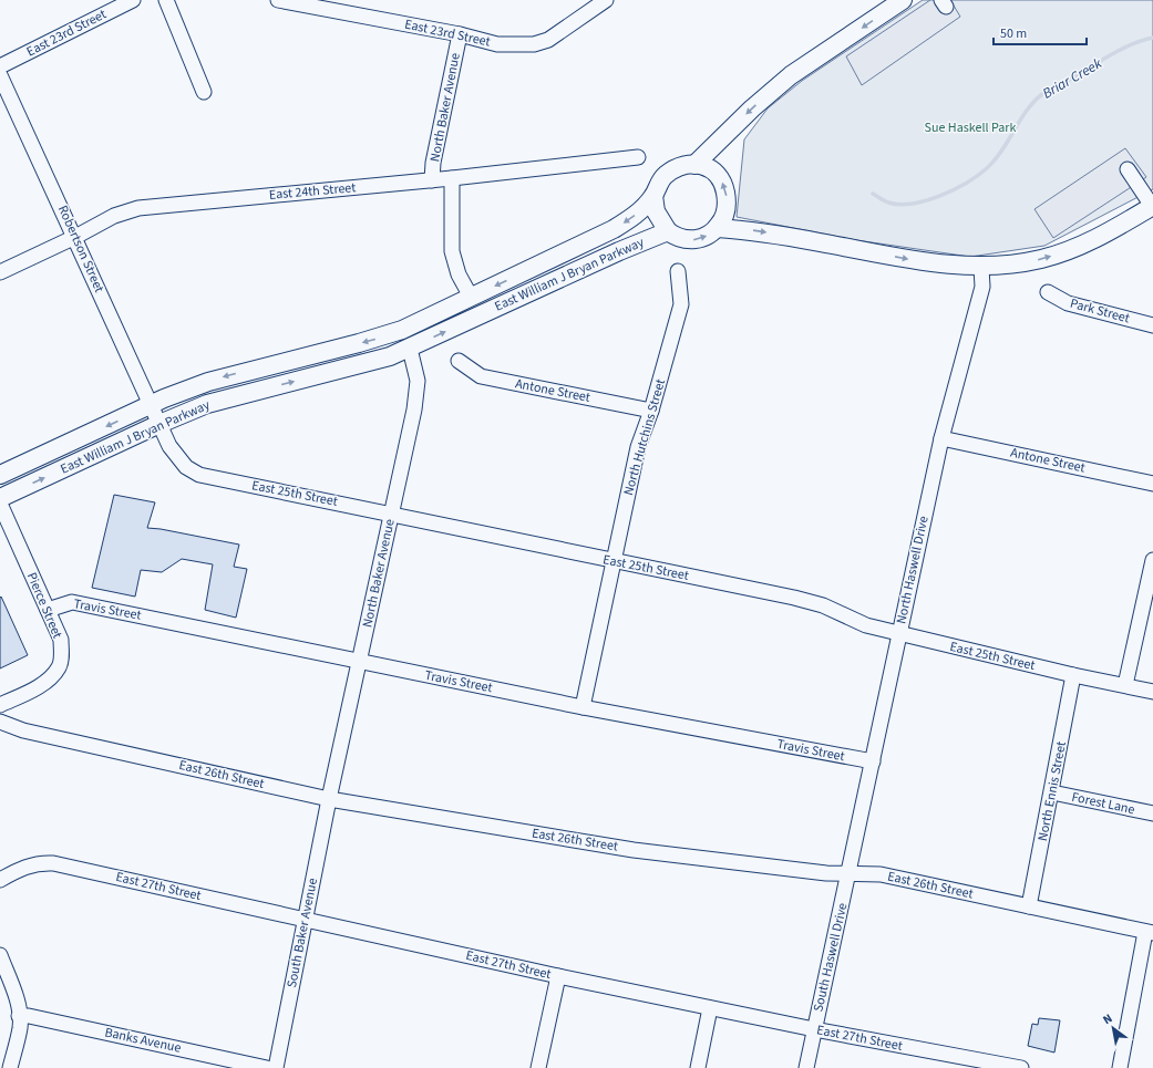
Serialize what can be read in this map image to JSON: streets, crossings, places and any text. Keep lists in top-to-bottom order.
{
  "streets": {
    "main road": ["East William J Bryan Parkway"],
    "street": [
      "East 23rd Street",
      "North Baker Avenue",
      "East 24th Street",
      "Robertson Street",
      "Park Street",
      "Antone Street",
      "North Hutchins Street",
      "East 25th Street",
      "North Haswell Drive",
      "Pierce Street",
      "Travis Street",
      "East 26th Street",
      "North Ennis Street",
      "Forest Lane",
      "East 27th Street",
      "South Baker Avenue",
      "South Haswell Drive",
      "Banks Avenue"
    ]
  },
  "crossings": [
    ["East 23rd Street", "North Baker Avenue"],
    ["North Baker Avenue", "East 24th Street"],
    ["North Baker Avenue", "East William J Bryan Parkway"],
    ["North Baker Avenue", "East 25th Street"],
    ["North Baker Avenue", "Travis Street"],
    ["North Baker Avenue", "East 26th Street"],
    ["North Baker Avenue", "South Baker Avenue"],
    ["East 24th Street", "Robertson Street"],
    ["Robertson Street", "East William J Bryan Parkway"],
    ["Robertson Street", "East 25th Street"],
    ["East William J Bryan Parkway", "East 25th Street"],
    ["Antone Street", "North Hutchins Street"],
    ["Antone Street", "North Haswell Drive"],
    ["North Hutchins Street", "East 25th Street"],
    ["North Hutchins Street", "Travis Street"],
    ["East 25th Street", "North Haswell Drive"],
    ["East 25th Street", "North Ennis Street"],
    ["North Haswell Drive", "Travis Street"],
    ["North Haswell Drive", "East 26th Street"],
    ["North Haswell Drive", "South Haswell Drive"],
    ["Pierce Street", "Travis Street"],
    ["East 26th Street", "North Ennis Street"],
    ["East 26th Street", "South Baker Avenue"],
    ["East 26th Street", "South Haswell Drive"],
    ["North Ennis Street", "Forest Lane"],
    ["East 27th Street", "South Baker Avenue"],
    ["East 27th Street", "South Haswell Drive"]
  ],
  "water": ["Briar Creek"],
  "parks": ["Sue Haskell Park"],
  "scale_bar": "50 m",
  "north": "top left"
}
